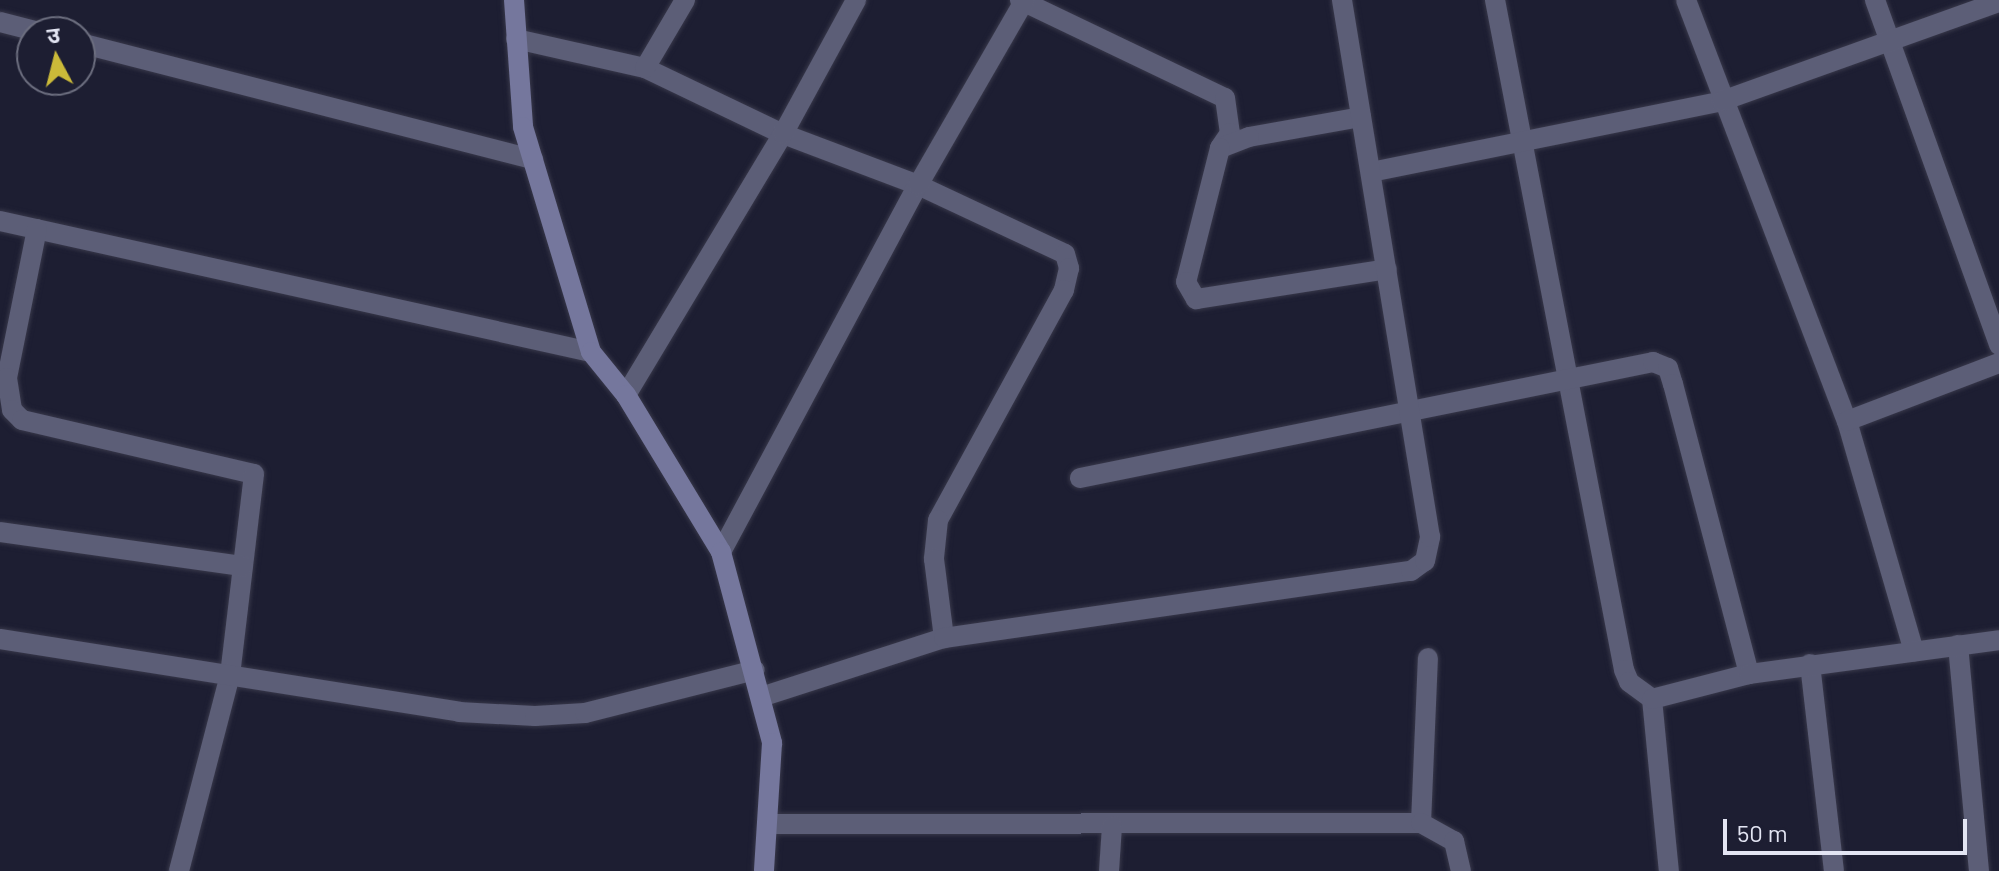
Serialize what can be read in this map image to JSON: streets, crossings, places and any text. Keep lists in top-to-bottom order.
{
  "scale_bar": "50 m",
  "north": "top"
}
